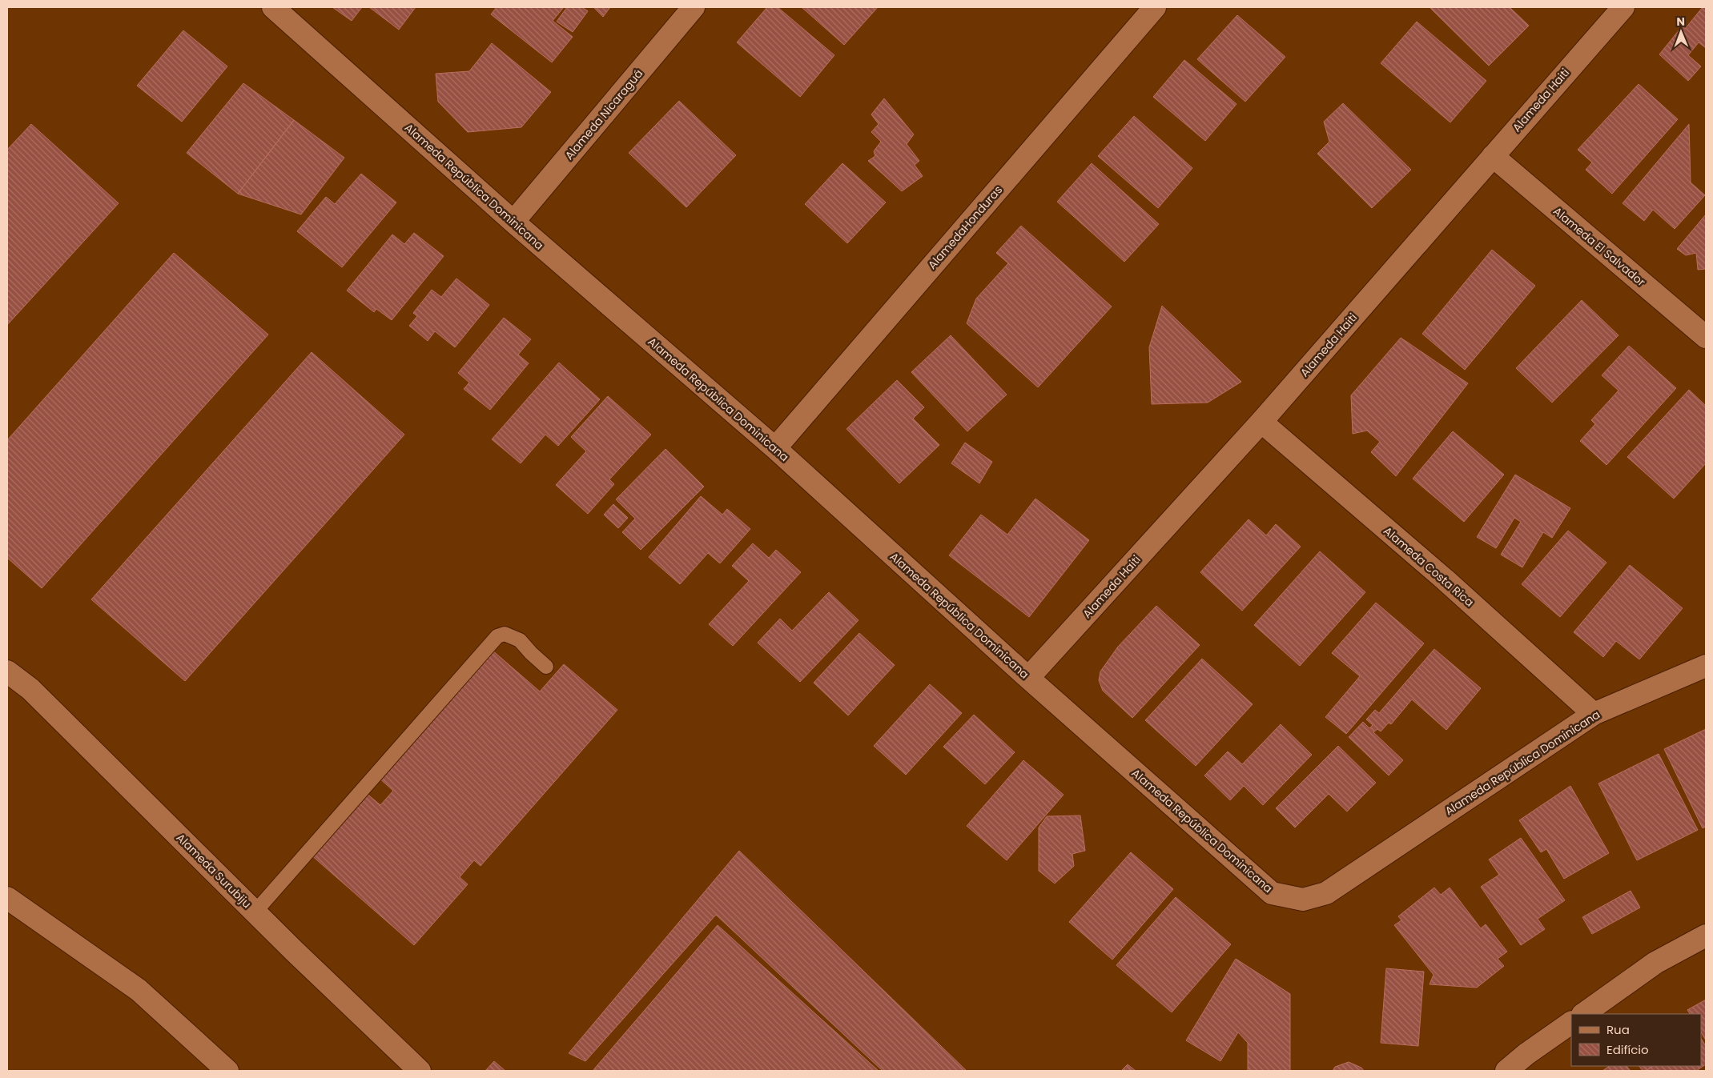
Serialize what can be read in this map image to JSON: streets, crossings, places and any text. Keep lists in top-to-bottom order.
{
  "streets": {
    "street": [
      "Alameda Haiti",
      "Alameda Nicaraguá",
      "Alameda República Dominicana",
      "AlamedaHonduras",
      "Alameda El Salvador",
      "Alameda Costa Rica",
      "Alameda Surubiju"
    ]
  },
  "crossings": [
    ["Alameda Haiti", "Alameda República Dominicana"],
    ["Alameda Haiti", "Alameda El Salvador"],
    ["Alameda Haiti", "Alameda Costa Rica"],
    ["Alameda Nicaraguá", "Alameda República Dominicana"],
    ["Alameda República Dominicana", "AlamedaHonduras"],
    ["Alameda República Dominicana", "Alameda Costa Rica"]
  ],
  "legend": ["Rua", "Edifício"],
  "north": "top"
}
